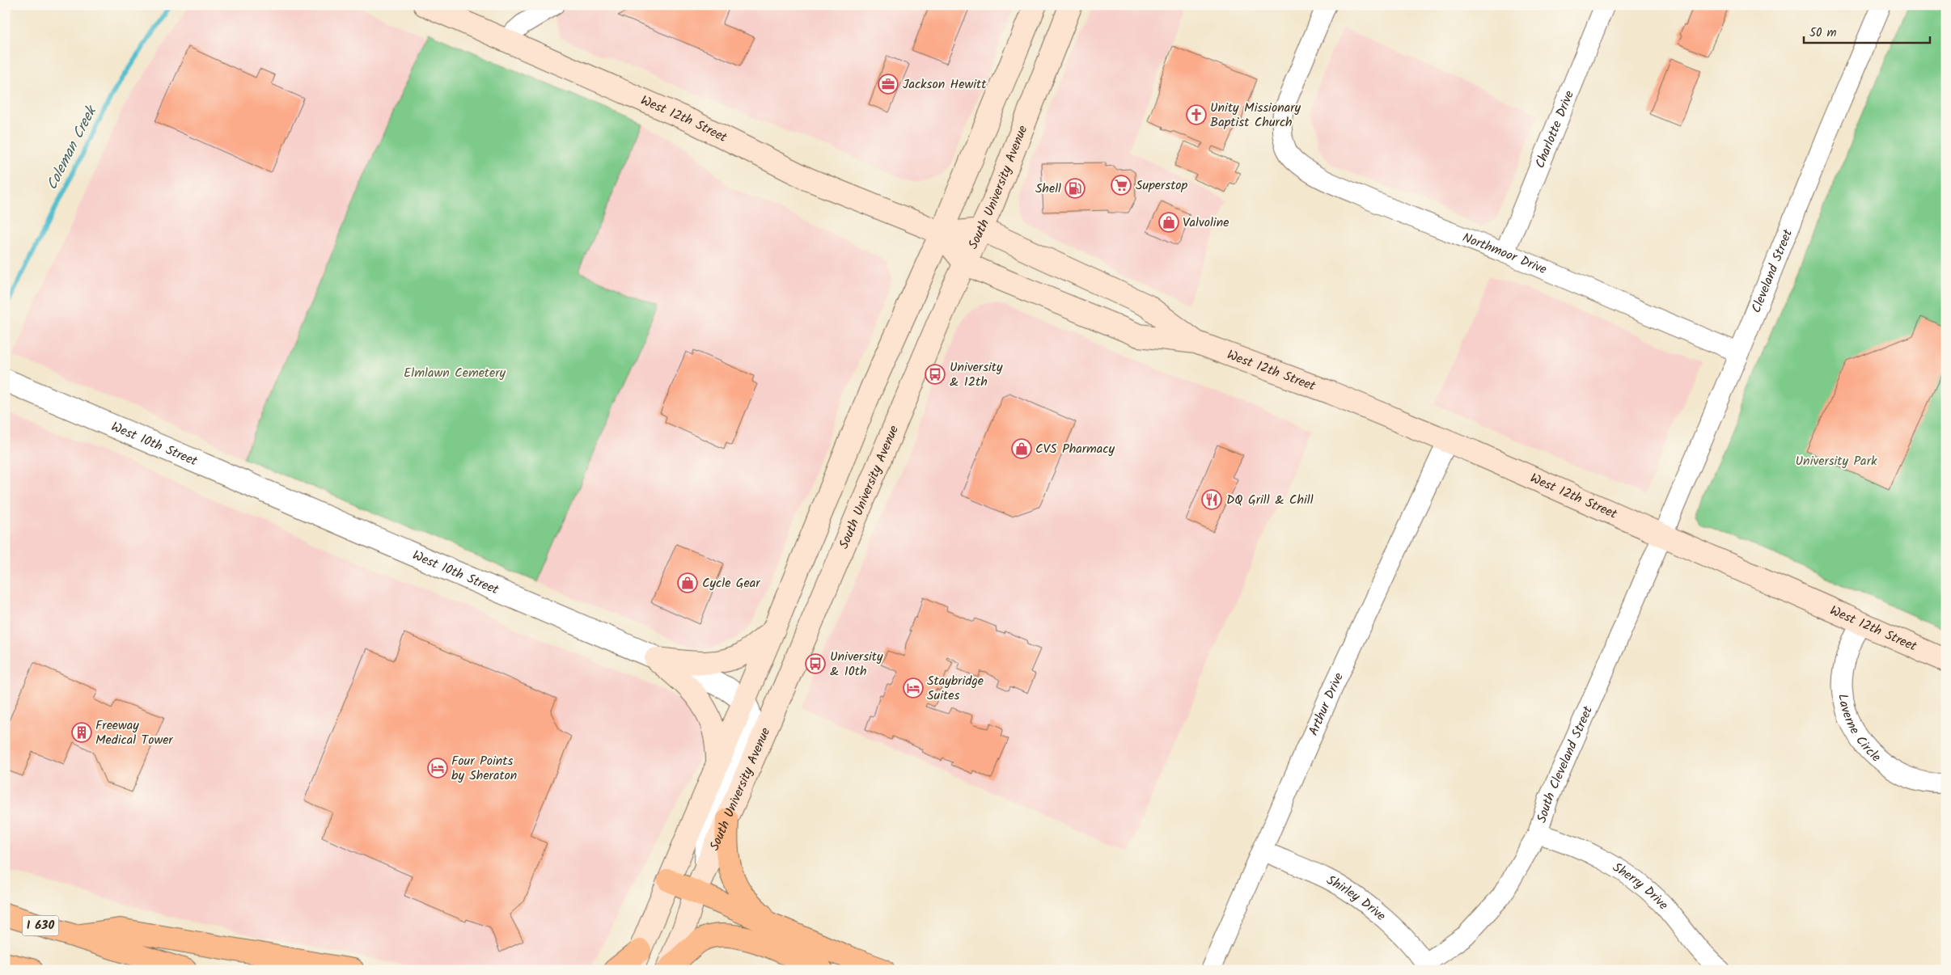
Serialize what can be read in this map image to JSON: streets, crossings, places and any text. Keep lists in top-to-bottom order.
{
  "streets": {
    "highway": ["I 630"],
    "main road": ["West 12th Street", "South University Avenue"],
    "street": [
      "Charlotte Drive",
      "Northmoor Drive",
      "Cleveland Street",
      "West 10th Street",
      "Arthur Drive",
      "Laverne Circle",
      "South Cleveland Street",
      "Sherry Drive",
      "Shirley Drive"
    ]
  },
  "crossings": [
    ["West 12th Street", "South University Avenue"],
    ["West 12th Street", "Cleveland Street"],
    ["West 12th Street", "Arthur Drive"],
    ["West 12th Street", "Laverne Circle"],
    ["West 12th Street", "South Cleveland Street"],
    ["Charlotte Drive", "Northmoor Drive"],
    ["Northmoor Drive", "Cleveland Street"],
    ["Cleveland Street", "South Cleveland Street"],
    ["Arthur Drive", "Shirley Drive"],
    ["South Cleveland Street", "Sherry Drive"],
    ["South Cleveland Street", "Shirley Drive"]
  ],
  "water": ["Coleman Creek"],
  "parks": ["Elmlawn Cemetery", "University Park"],
  "places": {
    "office": ["Jackson Hewitt"],
    "church": ["Unity Missionary Baptist Church"],
    "supermarket": ["Superstop"],
    "fuel station": ["Shell"],
    "shop": ["Valvoline", "CVS Pharmacy", "Cycle Gear"],
    "bus stop": ["University & 12th", "University & 10th"],
    "restaurant": ["DQ Grill & Chill"],
    "hotel": ["Staybridge Suites", "Four Points by Sheraton"],
    "building": ["Freeway Medical Tower"]
  },
  "scale_bar": "50 m"
}
